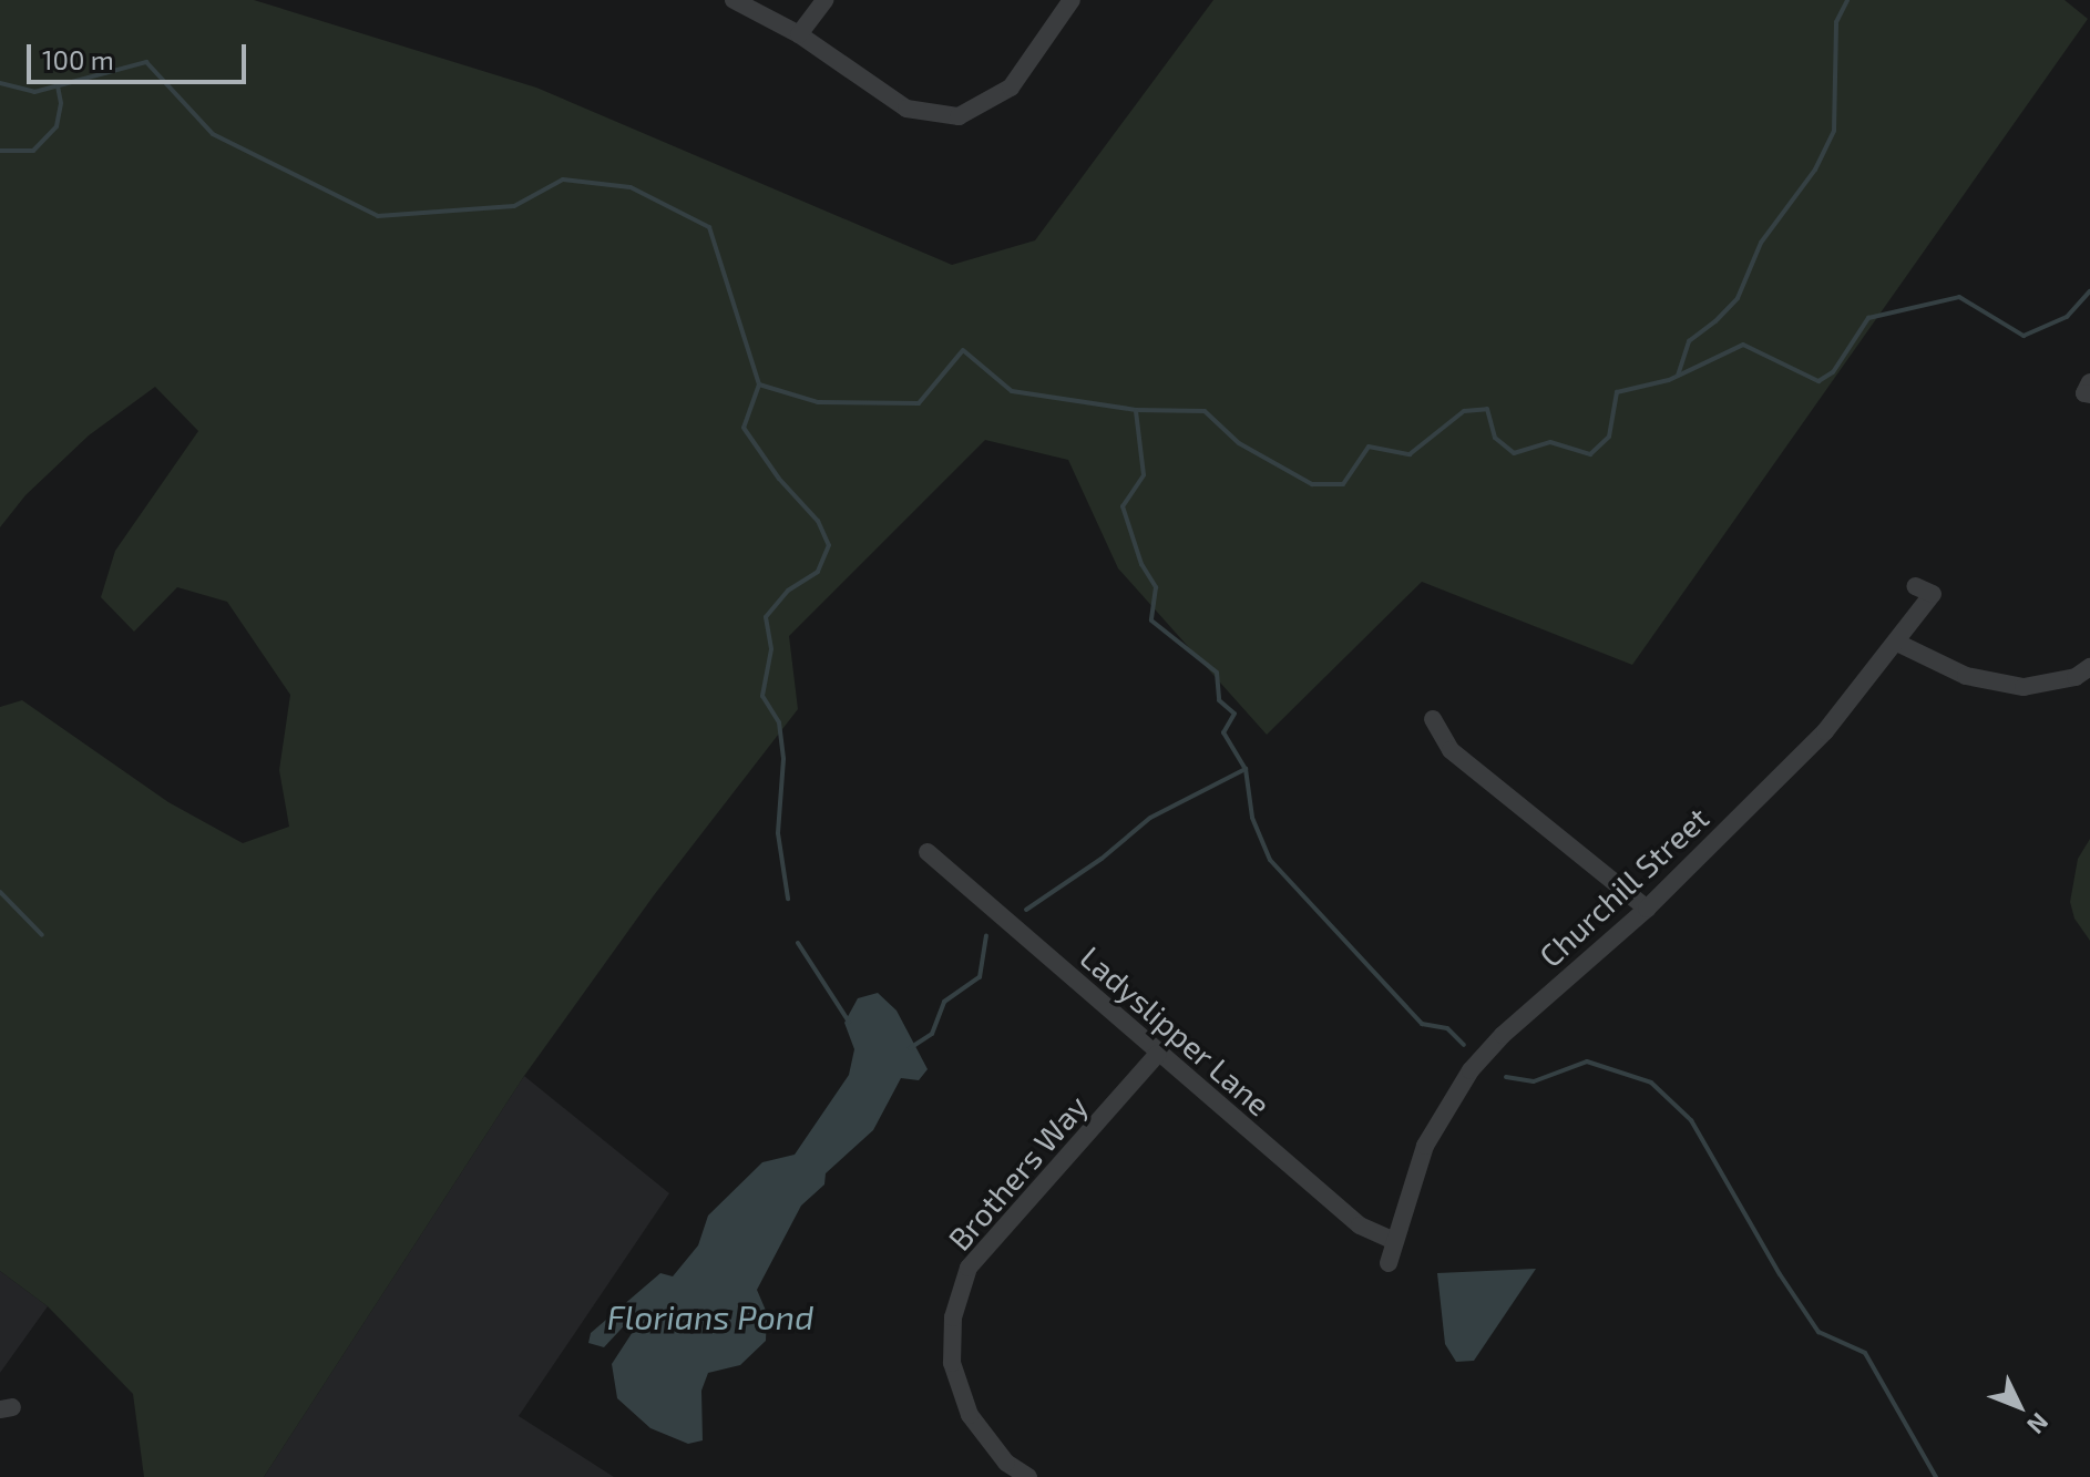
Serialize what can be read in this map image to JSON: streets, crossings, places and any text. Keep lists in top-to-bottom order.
{
  "streets": {
    "street": ["Churchill Street", "Ladyslipper Lane", "Brothers Way"]
  },
  "crossings": [
    ["Churchill Street", "Ladyslipper Lane"],
    ["Ladyslipper Lane", "Brothers Way"]
  ],
  "water": ["Florians Pond"],
  "scale_bar": "100 m",
  "north": "bottom right"
}
